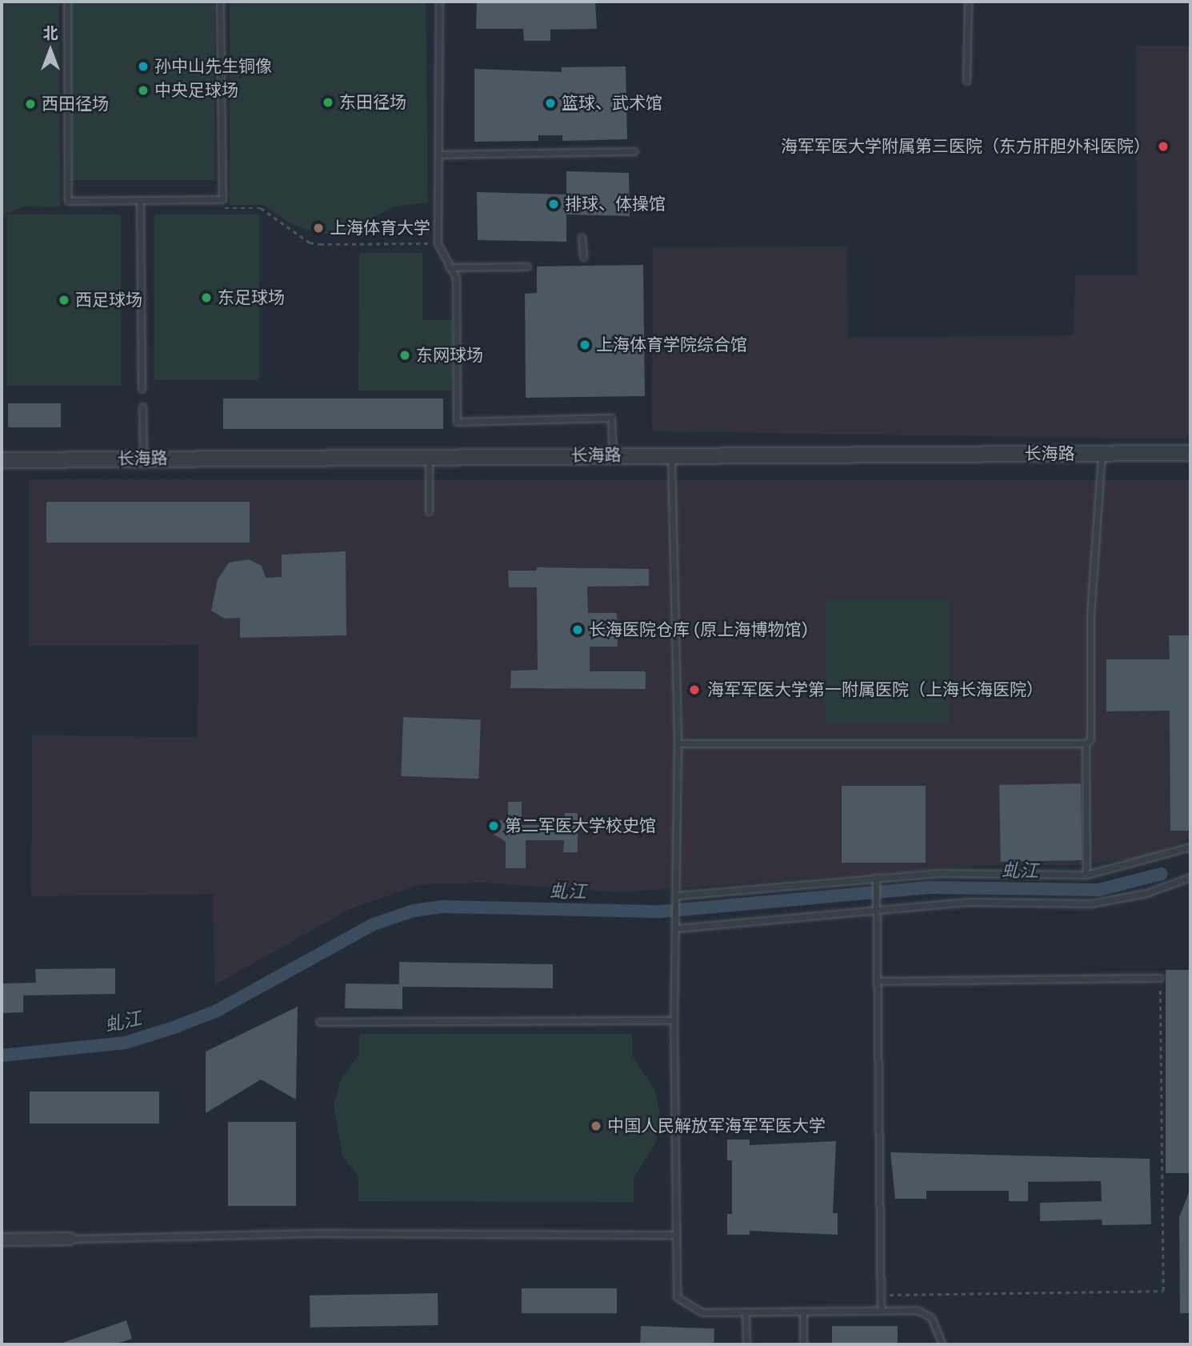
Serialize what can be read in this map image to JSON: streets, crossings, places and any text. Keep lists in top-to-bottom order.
{
  "streets": {
    "street": ["长海路"]
  },
  "water": ["虬江"],
  "places": [
    "孙中山先生铜像",
    "中央足球场",
    "东田径场",
    "篮球、武术馆",
    "西田径场",
    "海军军医大学附属第三医院（东方肝胆外科医院）",
    "排球、体操馆",
    "上海体育大学",
    "东足球场",
    "西足球场",
    "上海体育学院综合馆",
    "东网球场",
    "长海医院仓库 (原上海博物馆)",
    "海军军医大学第一附属医院（上海长海医院）",
    "第二军医大学校史馆",
    "中国人民解放军海军军医大学"
  ],
  "north": "top"
}
